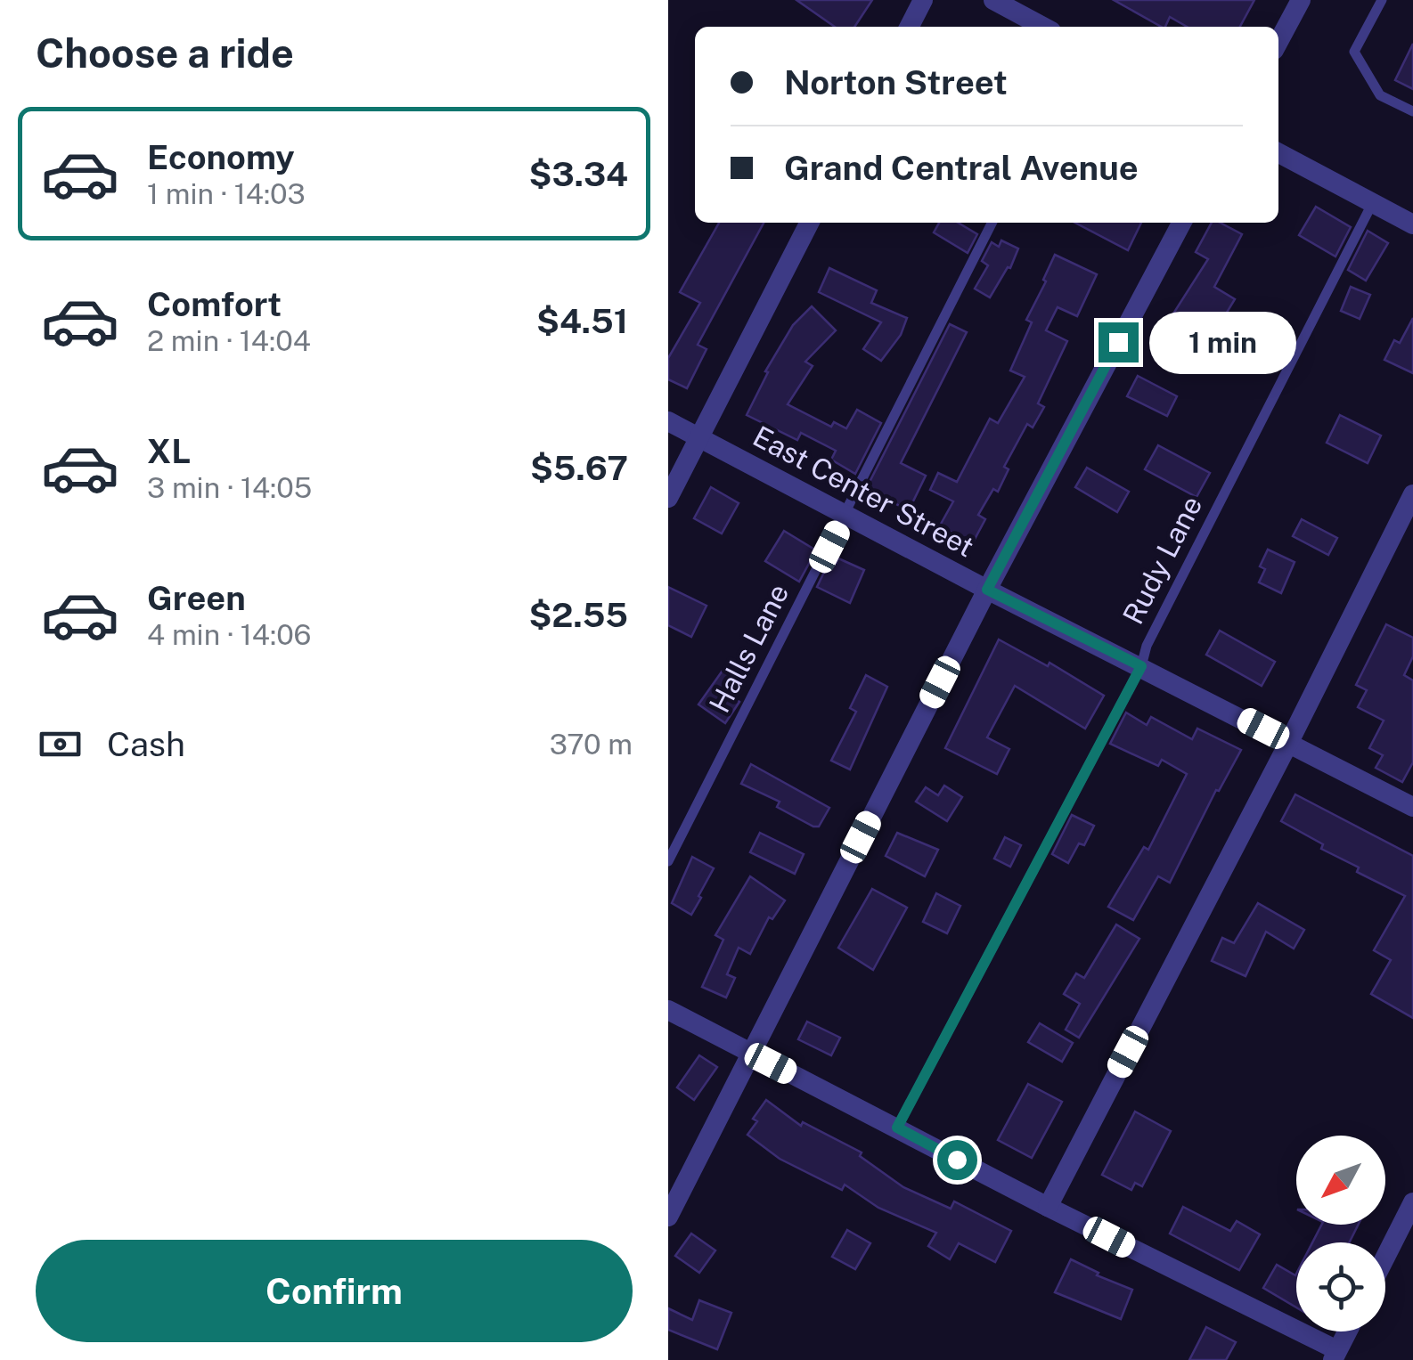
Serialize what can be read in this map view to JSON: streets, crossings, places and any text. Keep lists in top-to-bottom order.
{
  "streets": {
    "street": ["East Center Street"],
    "lane": ["Rudy Lane", "Halls Lane"]
  },
  "crossings": [
    ["East Center Street", "Rudy Lane"],
    ["East Center Street", "Halls Lane"]
  ],
  "north": "bottom left",
  "page": {
    "heading": "Choose a ride",
    "banner": ["Norton Street", "Grand Central Avenue"],
    "list": [
      {
        "name": "Economy",
        "note": "1 min · 14:03",
        "value": "$3.34"
      },
      {
        "name": "Comfort",
        "note": "2 min · 14:04",
        "value": "$4.51"
      },
      {
        "name": "XL",
        "note": "3 min · 14:05",
        "value": "$5.67"
      },
      {
        "name": "Green",
        "note": "4 min · 14:06",
        "value": "$2.55"
      }
    ],
    "bubble": "1 min",
    "pay": ["Cash", "370 m"],
    "buttons": "Confirm"
  }
}
